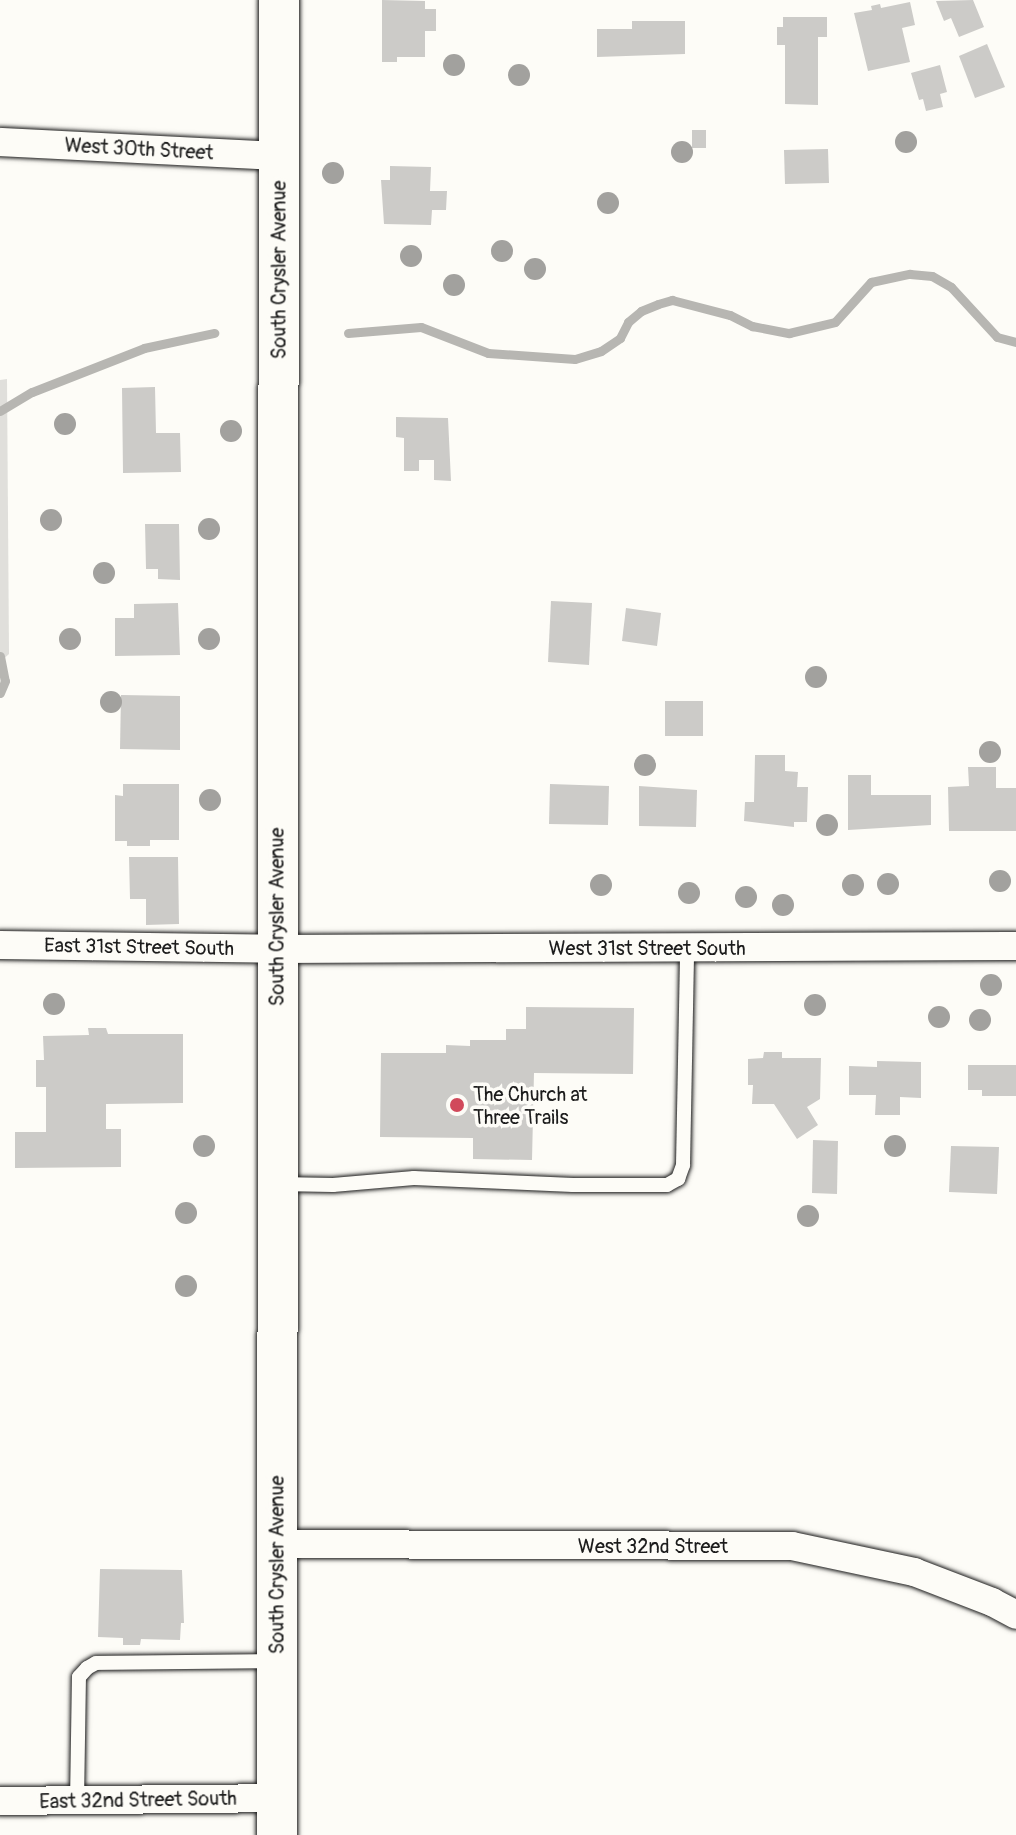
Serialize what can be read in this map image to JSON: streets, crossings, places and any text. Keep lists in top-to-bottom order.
{
  "streets": {
    "main road": ["South Crysler Avenue"],
    "street": [
      "West 30th Street",
      "East 31st Street South",
      "West 31st Street South",
      "West 32nd Street",
      "East 32nd Street South"
    ]
  },
  "crossings": [
    ["West 30th Street", "South Crysler Avenue"],
    ["South Crysler Avenue", "East 31st Street South"],
    ["South Crysler Avenue", "West 31st Street South"],
    ["South Crysler Avenue", "West 32nd Street"],
    ["South Crysler Avenue", "East 32nd Street South"],
    ["East 31st Street South", "West 31st Street South"]
  ],
  "places": ["The Church at Three Trails"]
}
